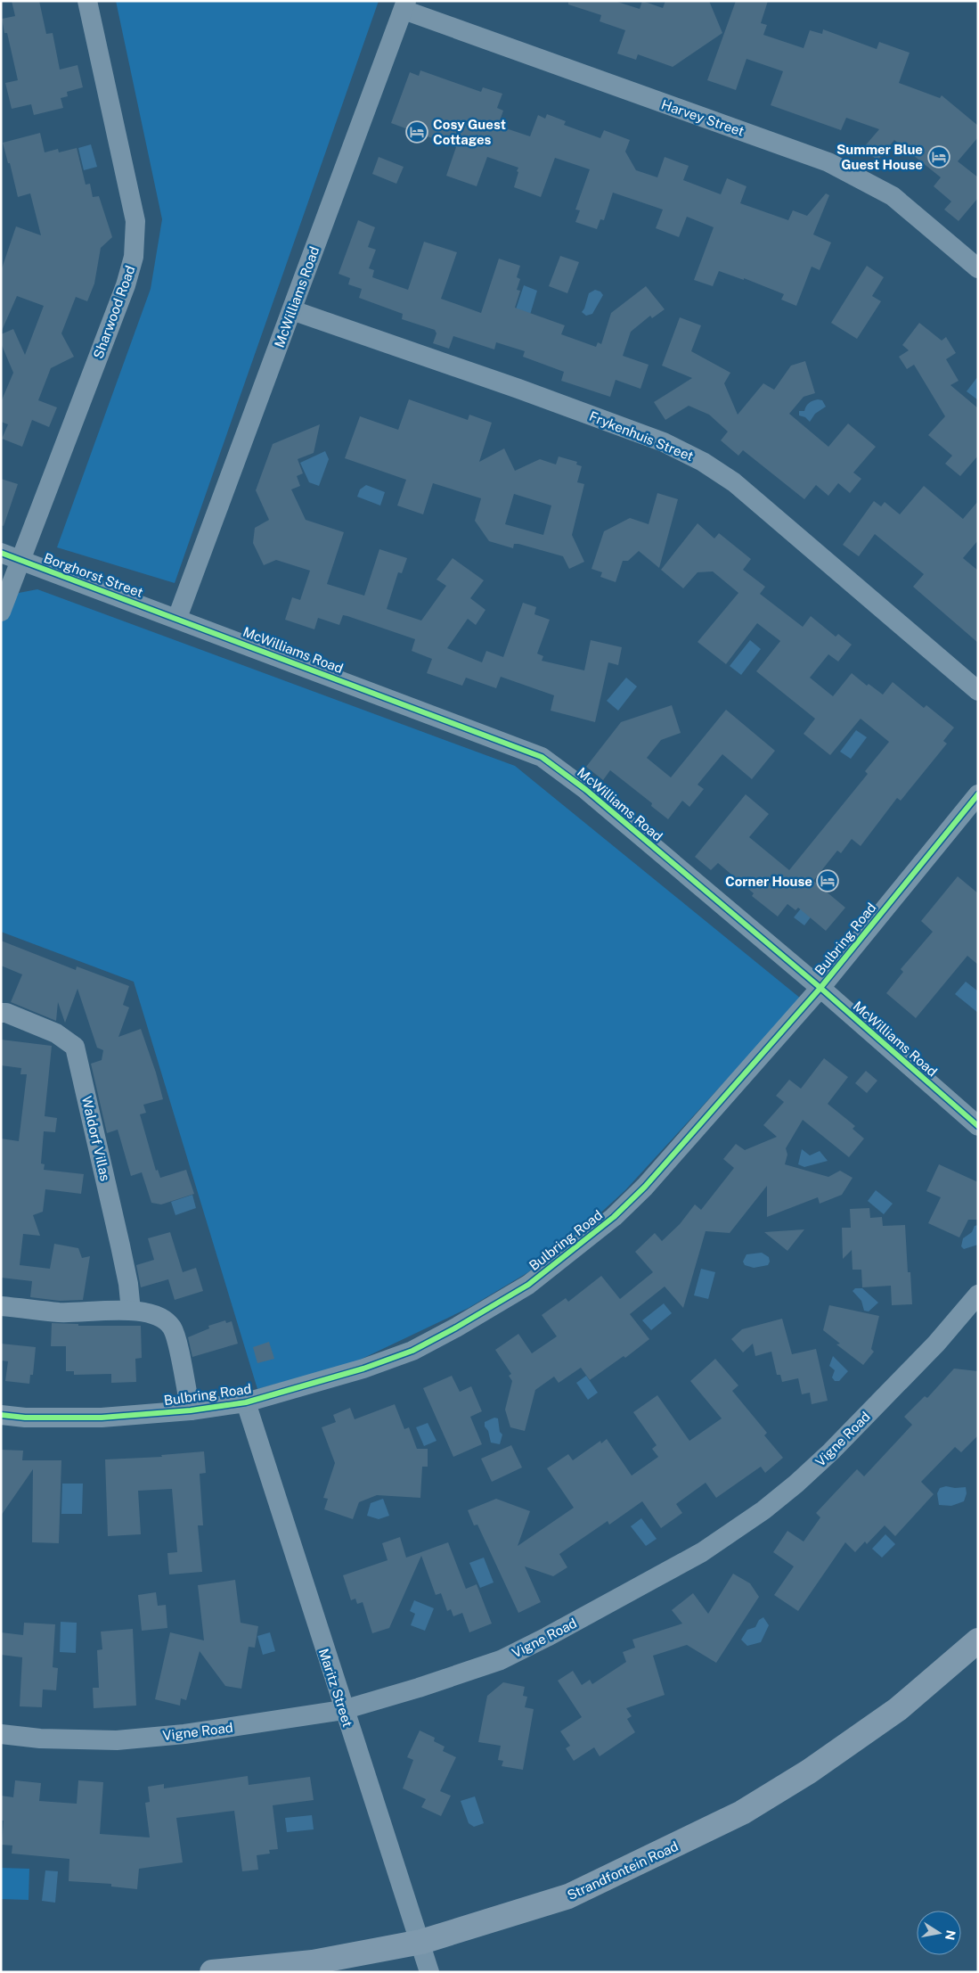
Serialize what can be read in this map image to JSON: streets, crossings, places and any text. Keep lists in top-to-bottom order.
{
  "streets": {
    "main road": ["Strandfontein Road"],
    "street": [
      "Harvey Street",
      "McWilliams Road",
      "Sharwood Road",
      "Frykenhuis Street",
      "Borghorst Street",
      "Bulbring Road",
      "Waldorf Villas",
      "Vigne Road",
      "Maritz Street"
    ]
  },
  "crossings": [
    ["Harvey Street", "McWilliams Road"],
    ["McWilliams Road", "Frykenhuis Street"],
    ["McWilliams Road", "Borghorst Street"],
    ["McWilliams Road", "Bulbring Road"],
    ["Sharwood Road", "Borghorst Street"],
    ["Bulbring Road", "Maritz Street"],
    ["Vigne Road", "Maritz Street"],
    ["Maritz Street", "Strandfontein Road"]
  ],
  "places": {
    "hotel": ["Cosy Guest Cottages", "Summer Blue Guest House", "Corner House"]
  },
  "north": "right"
}
